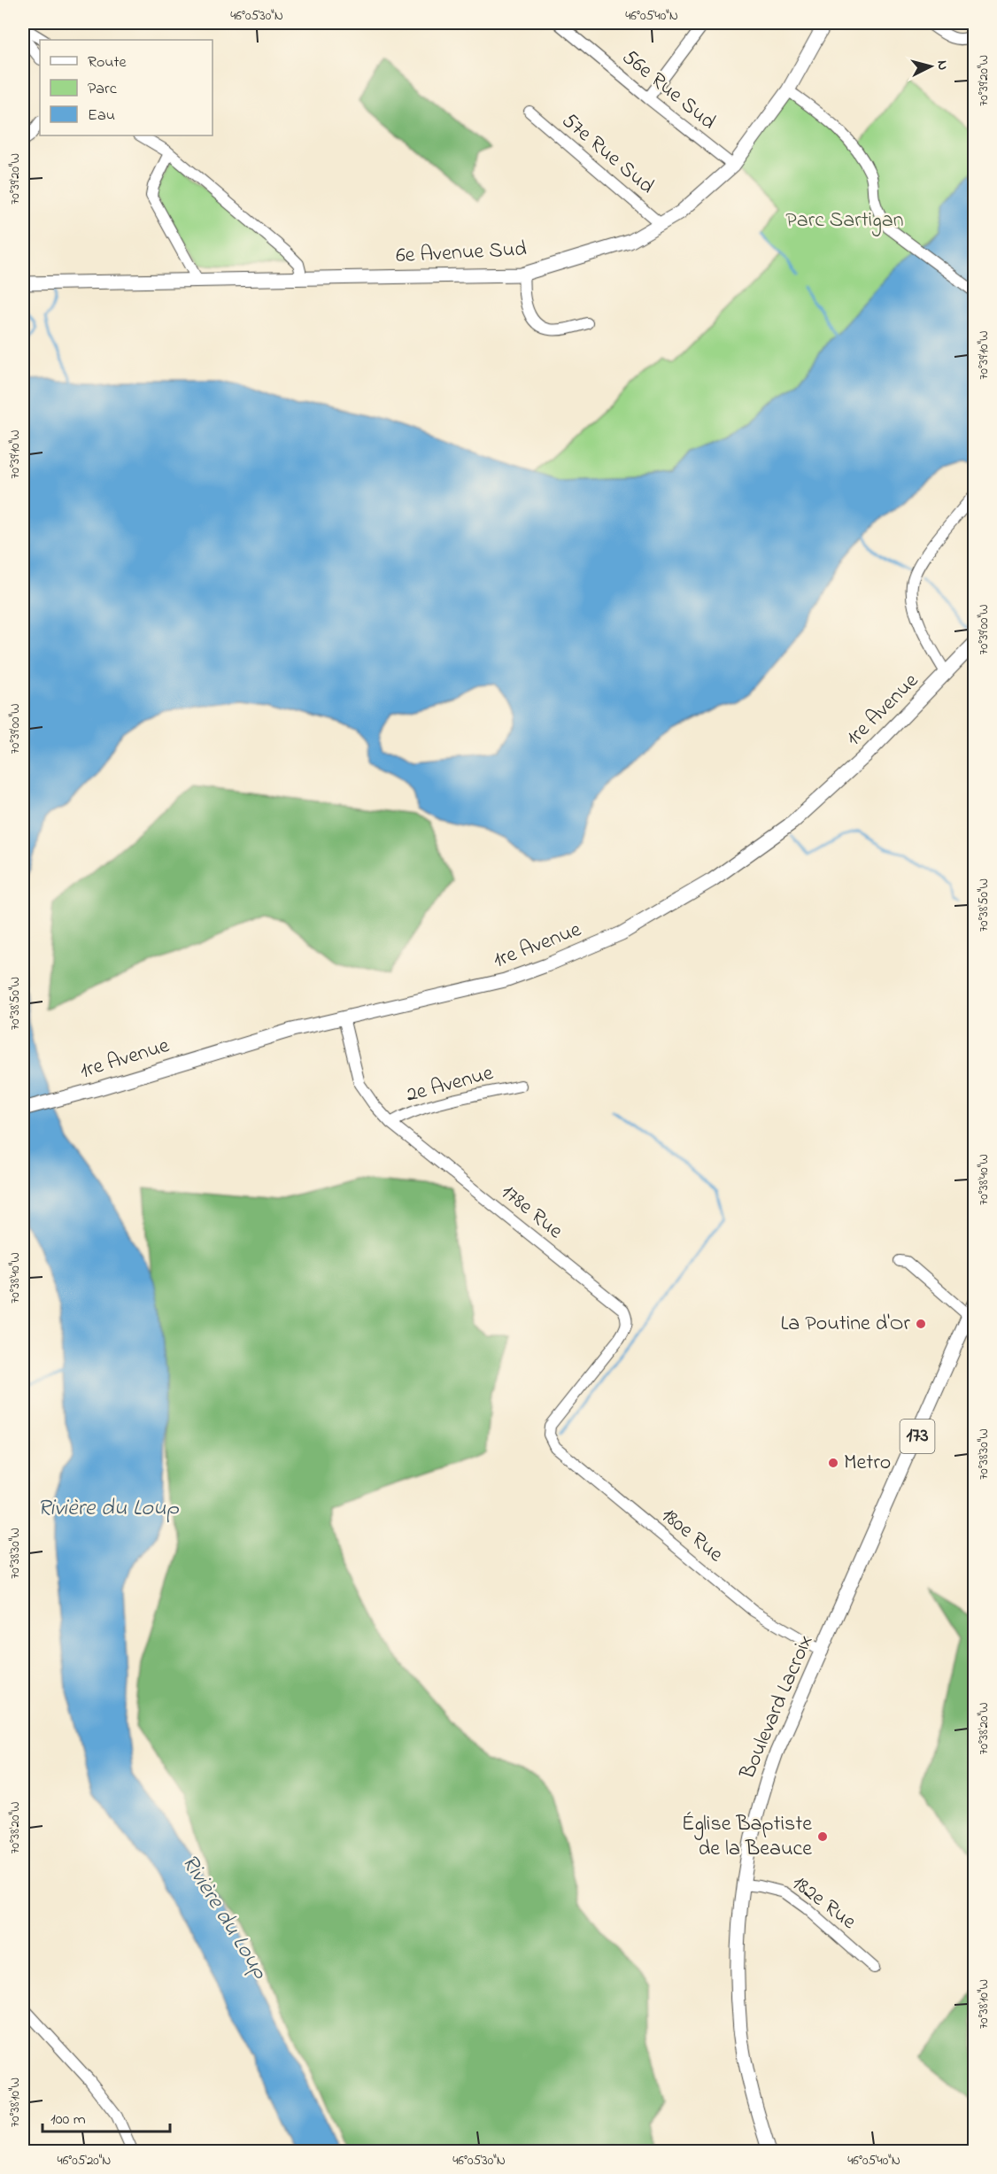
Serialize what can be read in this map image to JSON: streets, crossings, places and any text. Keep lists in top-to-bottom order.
{
  "streets": {
    "main road": [
      "6e Avenue Sud",
      "1re Avenue",
      "173",
      "Boulevard Lacroix"
    ],
    "street": [
      "56e Rue Sud",
      "57e Rue Sud",
      "2e Avenue",
      "178e Rue",
      "180e Rue",
      "182e Rue"
    ]
  },
  "crossings": [
    ["56e Rue Sud", "6e Avenue Sud"],
    ["57e Rue Sud", "6e Avenue Sud"],
    ["1re Avenue", "178e Rue"],
    ["2e Avenue", "178e Rue"],
    ["178e Rue", "180e Rue"],
    ["180e Rue", "Boulevard Lacroix"],
    ["Boulevard Lacroix", "182e Rue"]
  ],
  "water": ["Rivière du Loup"],
  "parks": ["Parc Sartigan"],
  "places": ["La Poutine d'Or", "Metro", "Église Baptiste de la Beauce"],
  "legend": ["Route", "Parc", "Eau"],
  "scale_bar": "100 m",
  "north": "right",
  "coordinates": [
    "46°05'30\"N",
    "46°05'40\"N",
    "70°39'20\"W",
    "70°39'10\"W",
    "70°39'00\"W",
    "70°38'50\"W",
    "70°38'40\"W",
    "70°38'30\"W",
    "70°38'20\"W",
    "70°38'10\"W",
    "46°05'20\"N"
  ]
}
